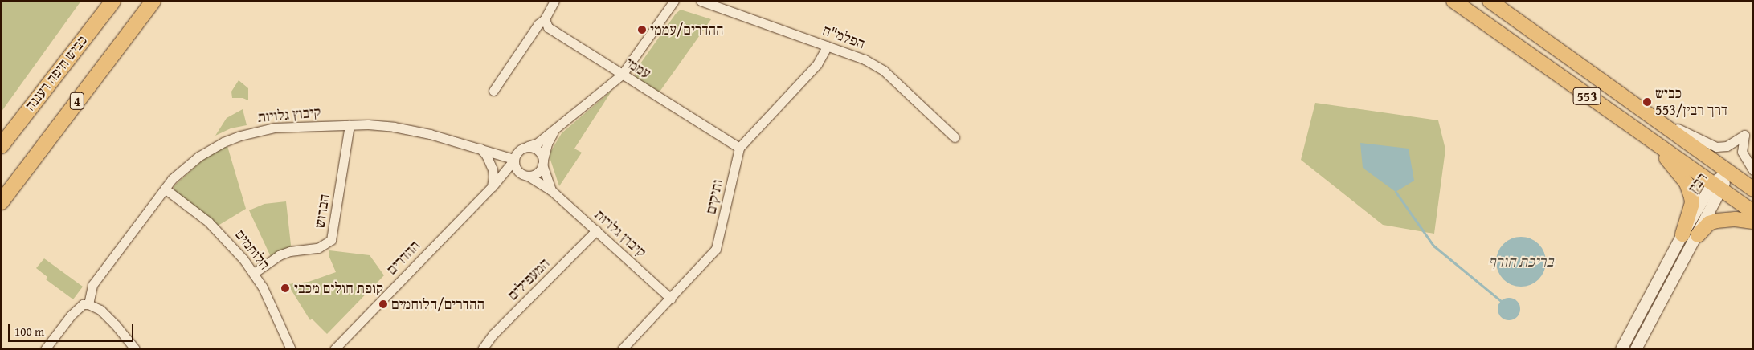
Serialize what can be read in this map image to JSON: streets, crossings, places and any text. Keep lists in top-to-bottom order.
{
  "streets": {
    "highway": ["כביש חיפה רעננה", "4"],
    "main road": ["553"],
    "street": [
      "הפלמ\"ח",
      "עממי",
      "קיבוץ גלויות",
      "רבין",
      "ותיקים",
      "הברוש",
      "הלוחמים",
      "ההדרים",
      "המעפילים"
    ]
  },
  "crossings": [
    ["עממי", "ותיקים"],
    ["553", "רבין"],
    ["קיבוץ גלויות", "ותיקים"],
    ["קיבוץ גלויות", "הברוש"],
    ["קיבוץ גלויות", "הלוחמים"],
    ["קיבוץ גלויות", "ההדרים"],
    ["קיבוץ גלויות", "המעפילים"],
    ["הברוש", "הלוחמים"]
  ],
  "water": ["בריכת חורף"],
  "places": [
    "ההדרים/עממי",
    "כביש 553/דרך רבין",
    "קופת חולים מכבי",
    "ההדרים/הלוחמים"
  ],
  "scale_bar": "100 m"
}
